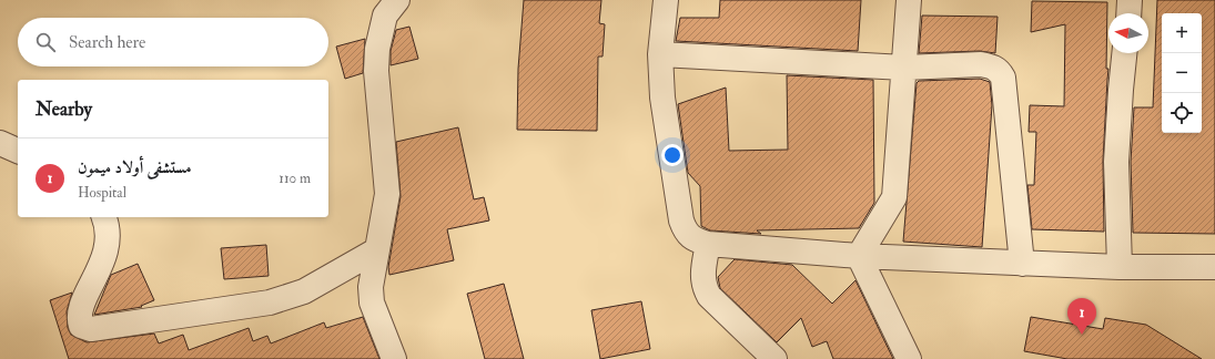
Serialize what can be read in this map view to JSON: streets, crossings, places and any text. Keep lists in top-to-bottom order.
{
  "north": "left",
  "page": {
    "map_buttons": ["+", "−"],
    "search": "Search here",
    "heading": "Nearby",
    "list": [
      {
        "mark": "1",
        "name": "مستشفى أولاد ميمون",
        "note": "Hospital",
        "value": "110 m"
      }
    ],
    "pins": "1"
  }
}
